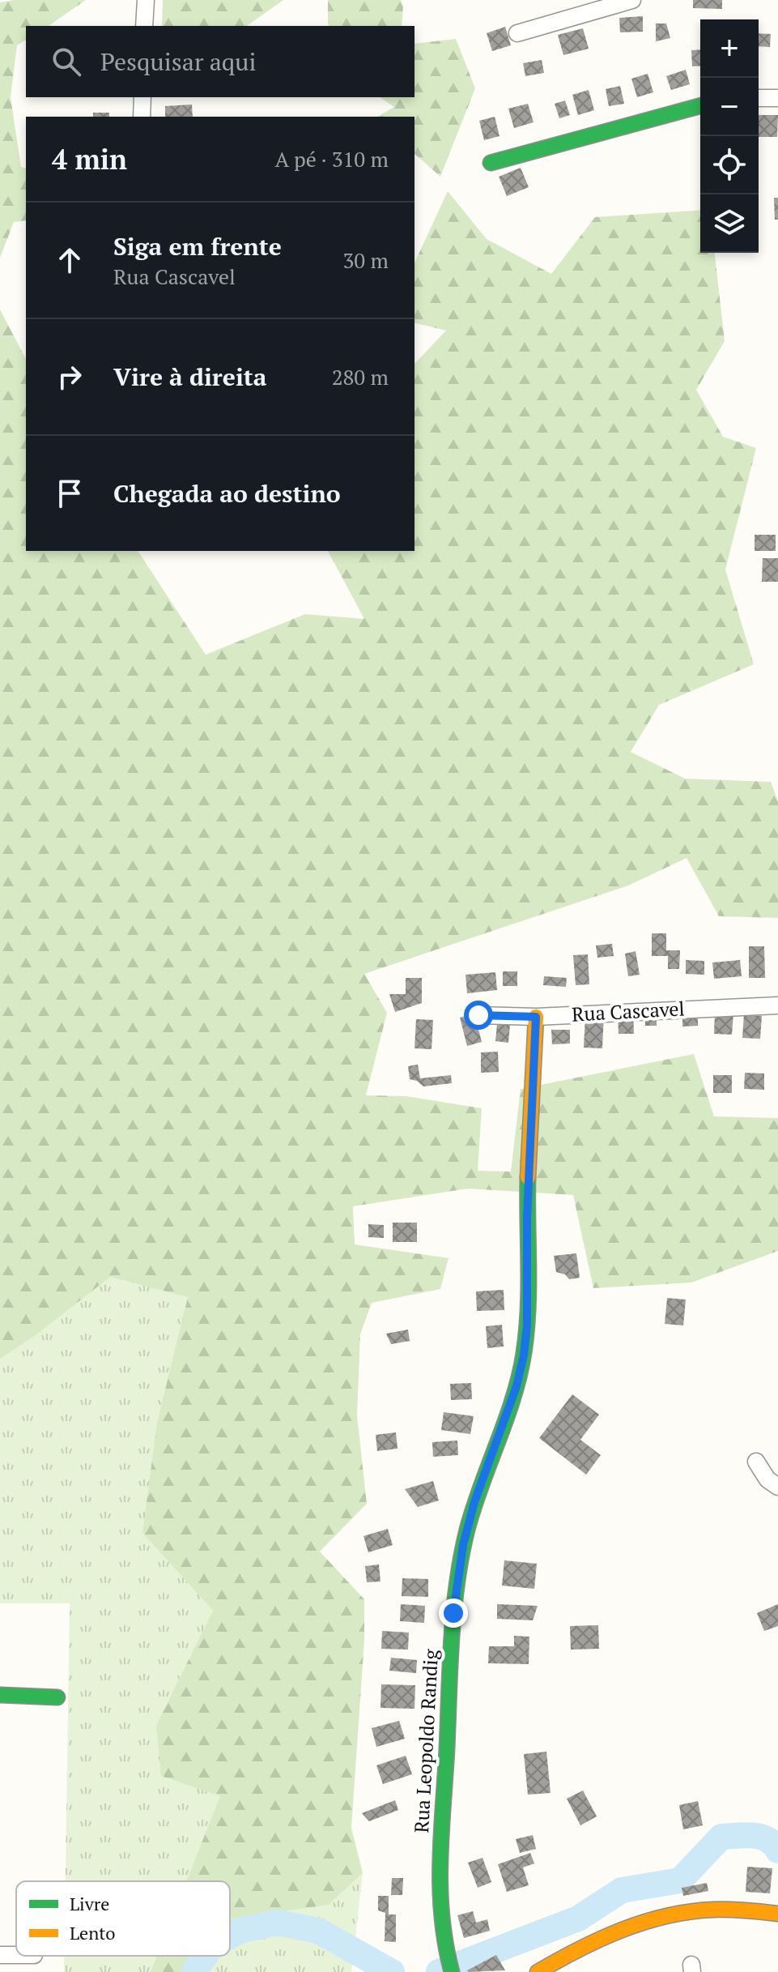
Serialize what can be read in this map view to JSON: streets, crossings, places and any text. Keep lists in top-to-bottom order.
{
  "streets": {
    "street": ["Rua Cascavel", "Rua Leopoldo Randig"]
  },
  "crossings": [
    ["Rua Cascavel", "Rua Leopoldo Randig"]
  ],
  "legend": ["Livre", "Lento"],
  "page": {
    "map_buttons": ["+", "−"],
    "search": "Pesquisar aqui",
    "heading": ["4 min", "A pé · 310 m"],
    "list": [
      ["Siga em frente", "Rua Cascavel", "30 m"],
      ["Vire à direita", "280 m"],
      "Chegada ao destino"
    ]
  }
}
